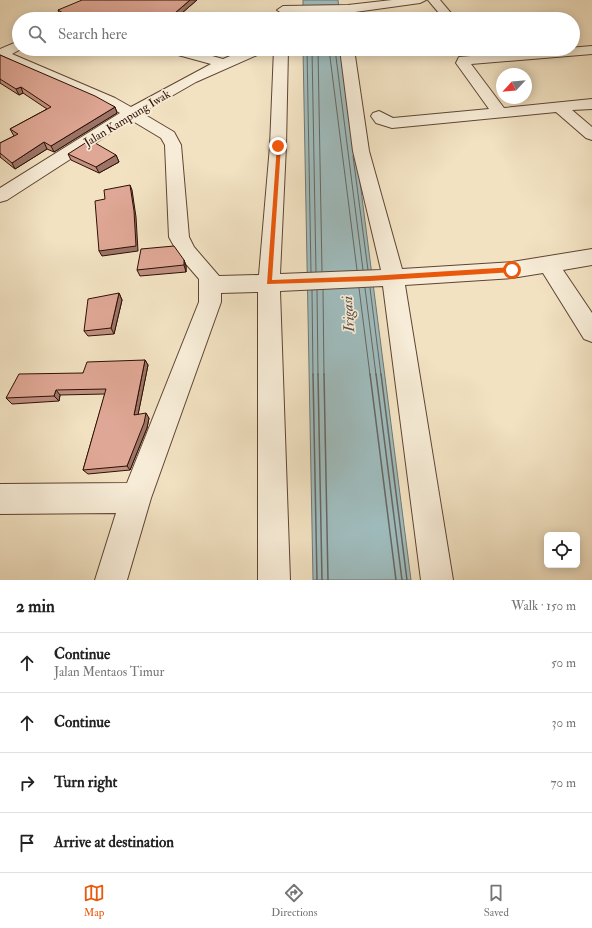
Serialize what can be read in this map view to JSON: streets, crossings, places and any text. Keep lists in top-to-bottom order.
{
  "streets": {
    "street": ["Jalan Kampung Iwak"]
  },
  "water": ["Irigasi"],
  "north": "bottom left",
  "page": {
    "search": "Search here",
    "heading": ["2 min", "Walk · 150 m"],
    "list": [
      ["Continue", "Jalan Mentaos Timur", "50 m"],
      ["Continue", "30 m"],
      ["Turn right", "70 m"],
      "Arrive at destination"
    ],
    "nav": ["Map", "Directions", "Saved"]
  }
}
